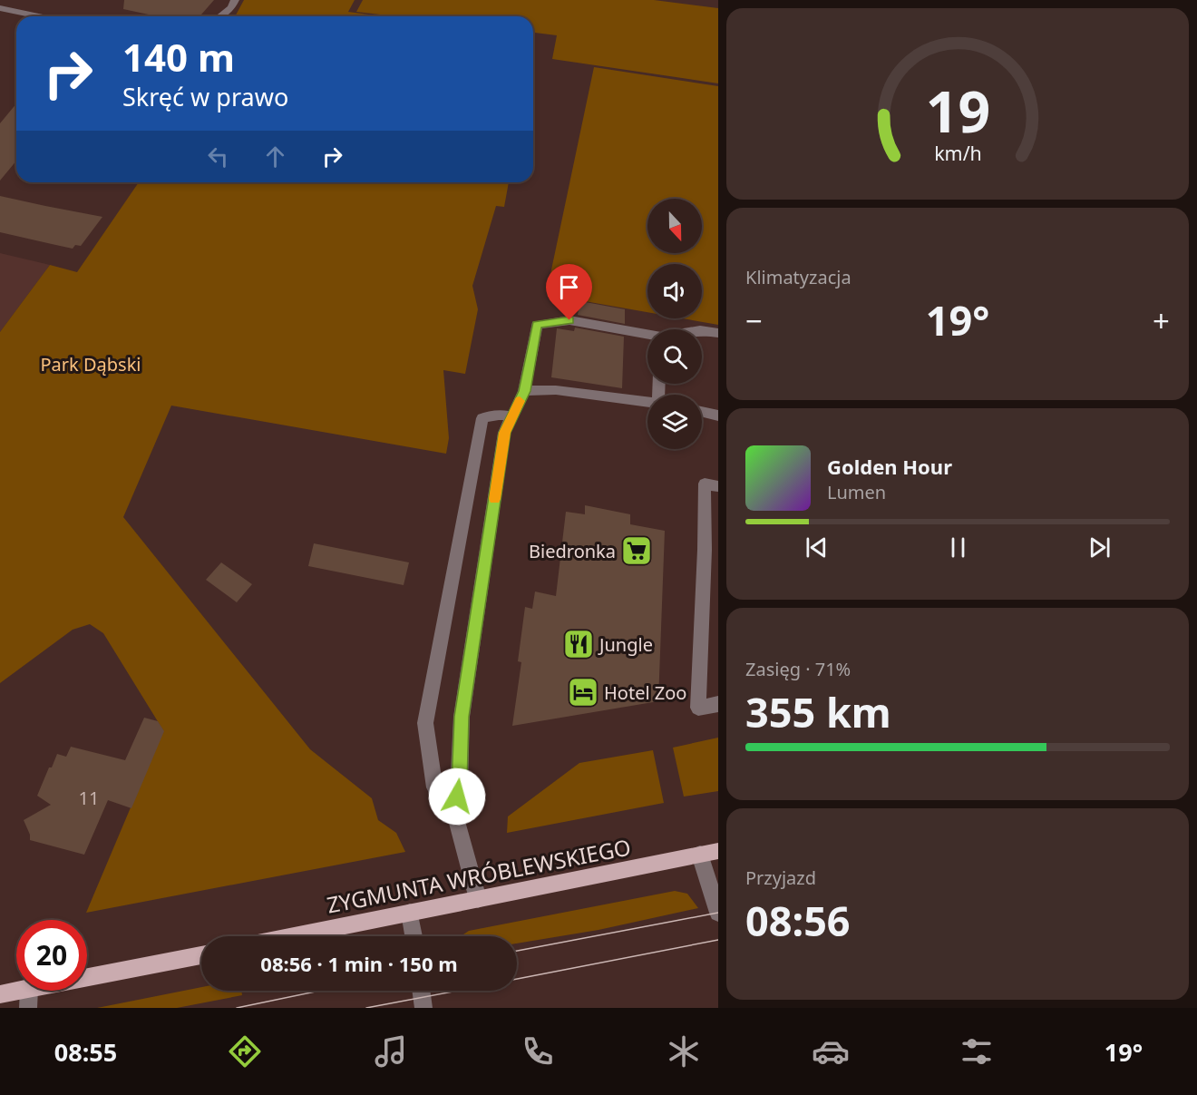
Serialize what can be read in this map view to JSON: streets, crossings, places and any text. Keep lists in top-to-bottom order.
{
  "streets": {
    "main road": ["ZYGMUNTA WRÓBLEWSKIEGO"]
  },
  "parks": ["Park Dąbski"],
  "places": {
    "supermarket": ["Biedronka"],
    "restaurant": ["Jungle"],
    "hotel": ["Hotel Zoo"]
  },
  "house_numbers": ["11"],
  "north": "bottom",
  "page": {
    "turn": ["140 m", "Skręć w prawo"],
    "tile": [
      "Klimatyzacja",
      ["Zasięg · 71%", "355 km"],
      ["Przyjazd", "08:56"]
    ],
    "heat": ["−", "19°", "+"],
    "song": ["Golden Hour", "Lumen"],
    "limit": "20",
    "trip": "08:56 · 1 min · 150 m",
    "tabs": ["08:55", "19°"],
    "gauge": ["19", "km/h"]
  }
}
